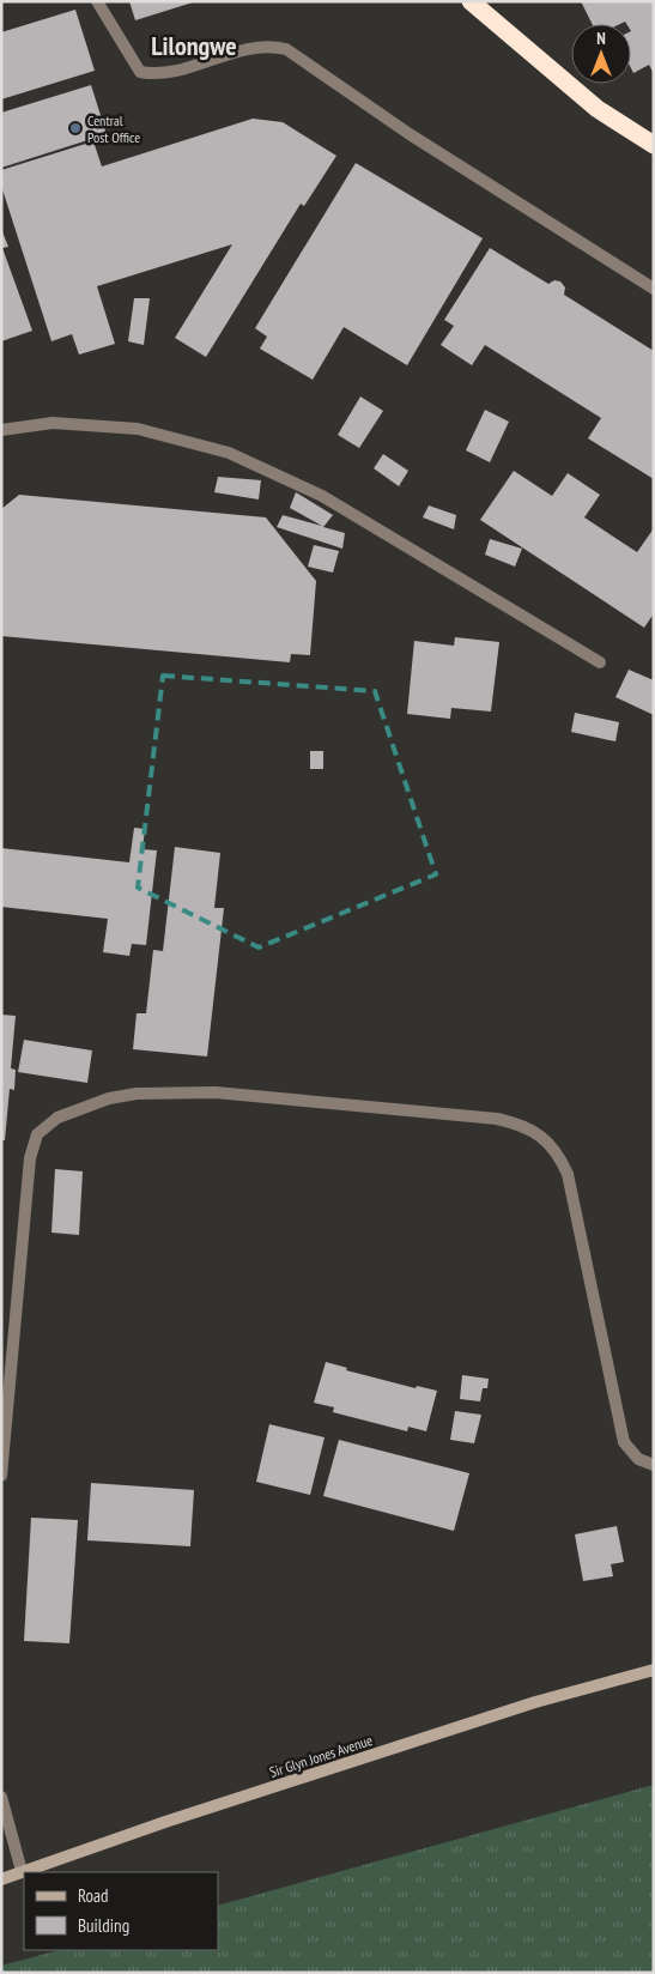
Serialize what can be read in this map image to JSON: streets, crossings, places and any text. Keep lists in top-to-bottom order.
{
  "streets": {
    "main road": ["Sir Glyn Jones Avenue"]
  },
  "districts": ["Lilongwe"],
  "places": ["Central Post Office"],
  "legend": ["Road", "Building"],
  "north": "top"
}
